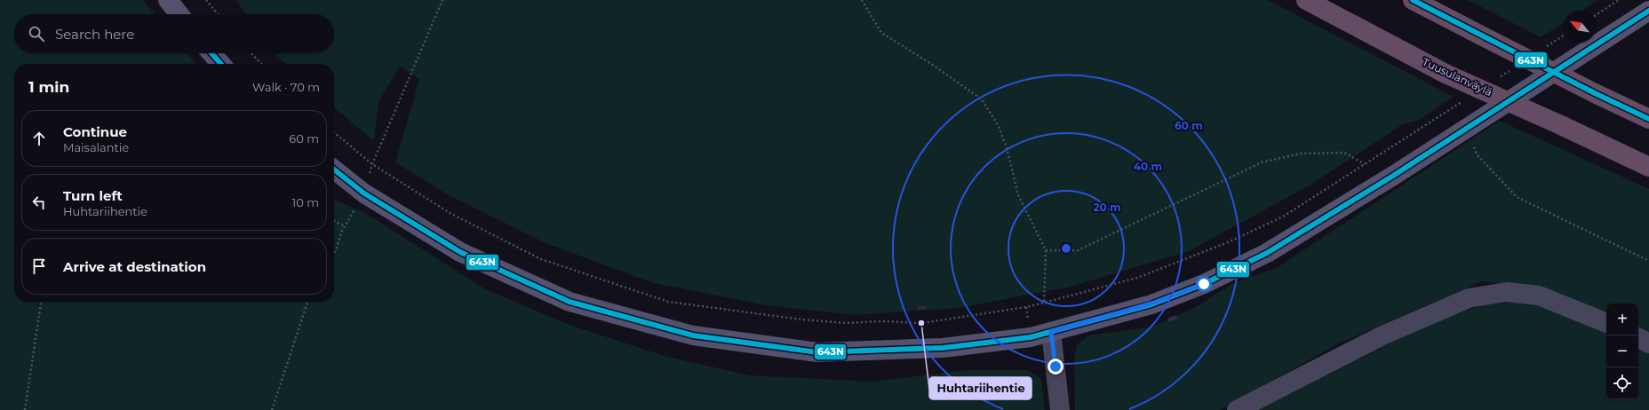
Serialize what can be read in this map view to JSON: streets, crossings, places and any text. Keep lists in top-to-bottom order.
{
  "streets": {
    "highway": ["Tuusulanväylä"]
  },
  "places": ["Huhtariihentie"],
  "lines": ["transit line 643N"],
  "north": "top left",
  "page": {
    "search": "Search here",
    "heading": ["1 min", "Walk · 70 m"],
    "list": [
      ["Continue", "Maisalantie", "60 m"],
      ["Turn left", "Huhtariihentie", "10 m"],
      "Arrive at destination"
    ],
    "map_buttons": ["+", "−"]
  },
  "rings": ["60 m", "40 m", "20 m"]
}
